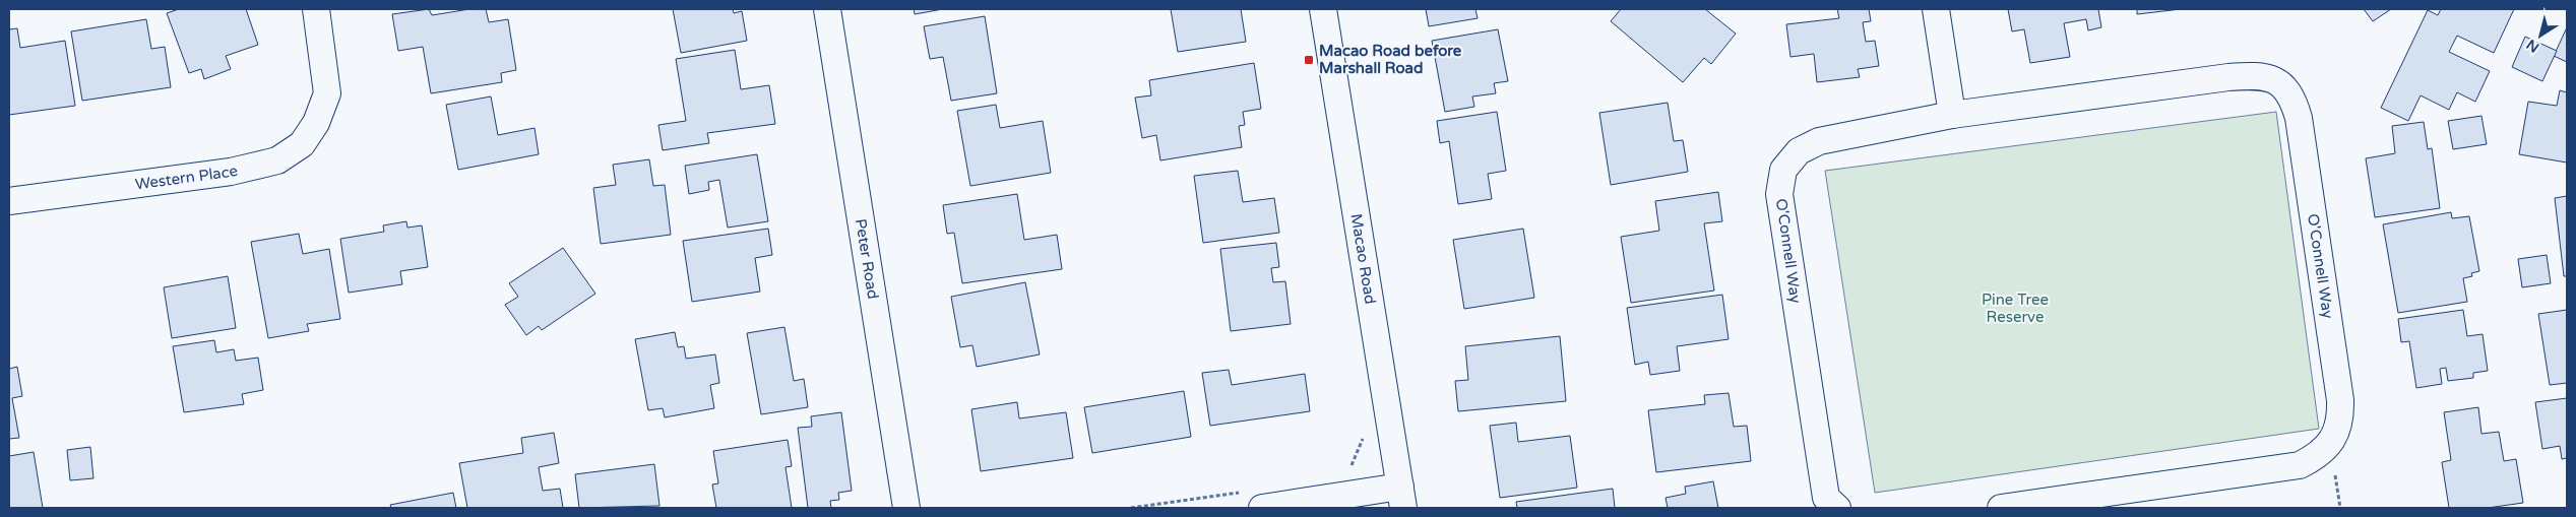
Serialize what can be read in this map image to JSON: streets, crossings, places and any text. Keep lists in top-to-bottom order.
{
  "streets": {
    "street": [
      "Western Place",
      "O'Connell Way",
      "Peter Road",
      "Macao Road"
    ]
  },
  "parks": ["Pine Tree Reserve"],
  "places": {
    "transit": ["Macao Road before Marshall Road"]
  },
  "north": "bottom left"
}
